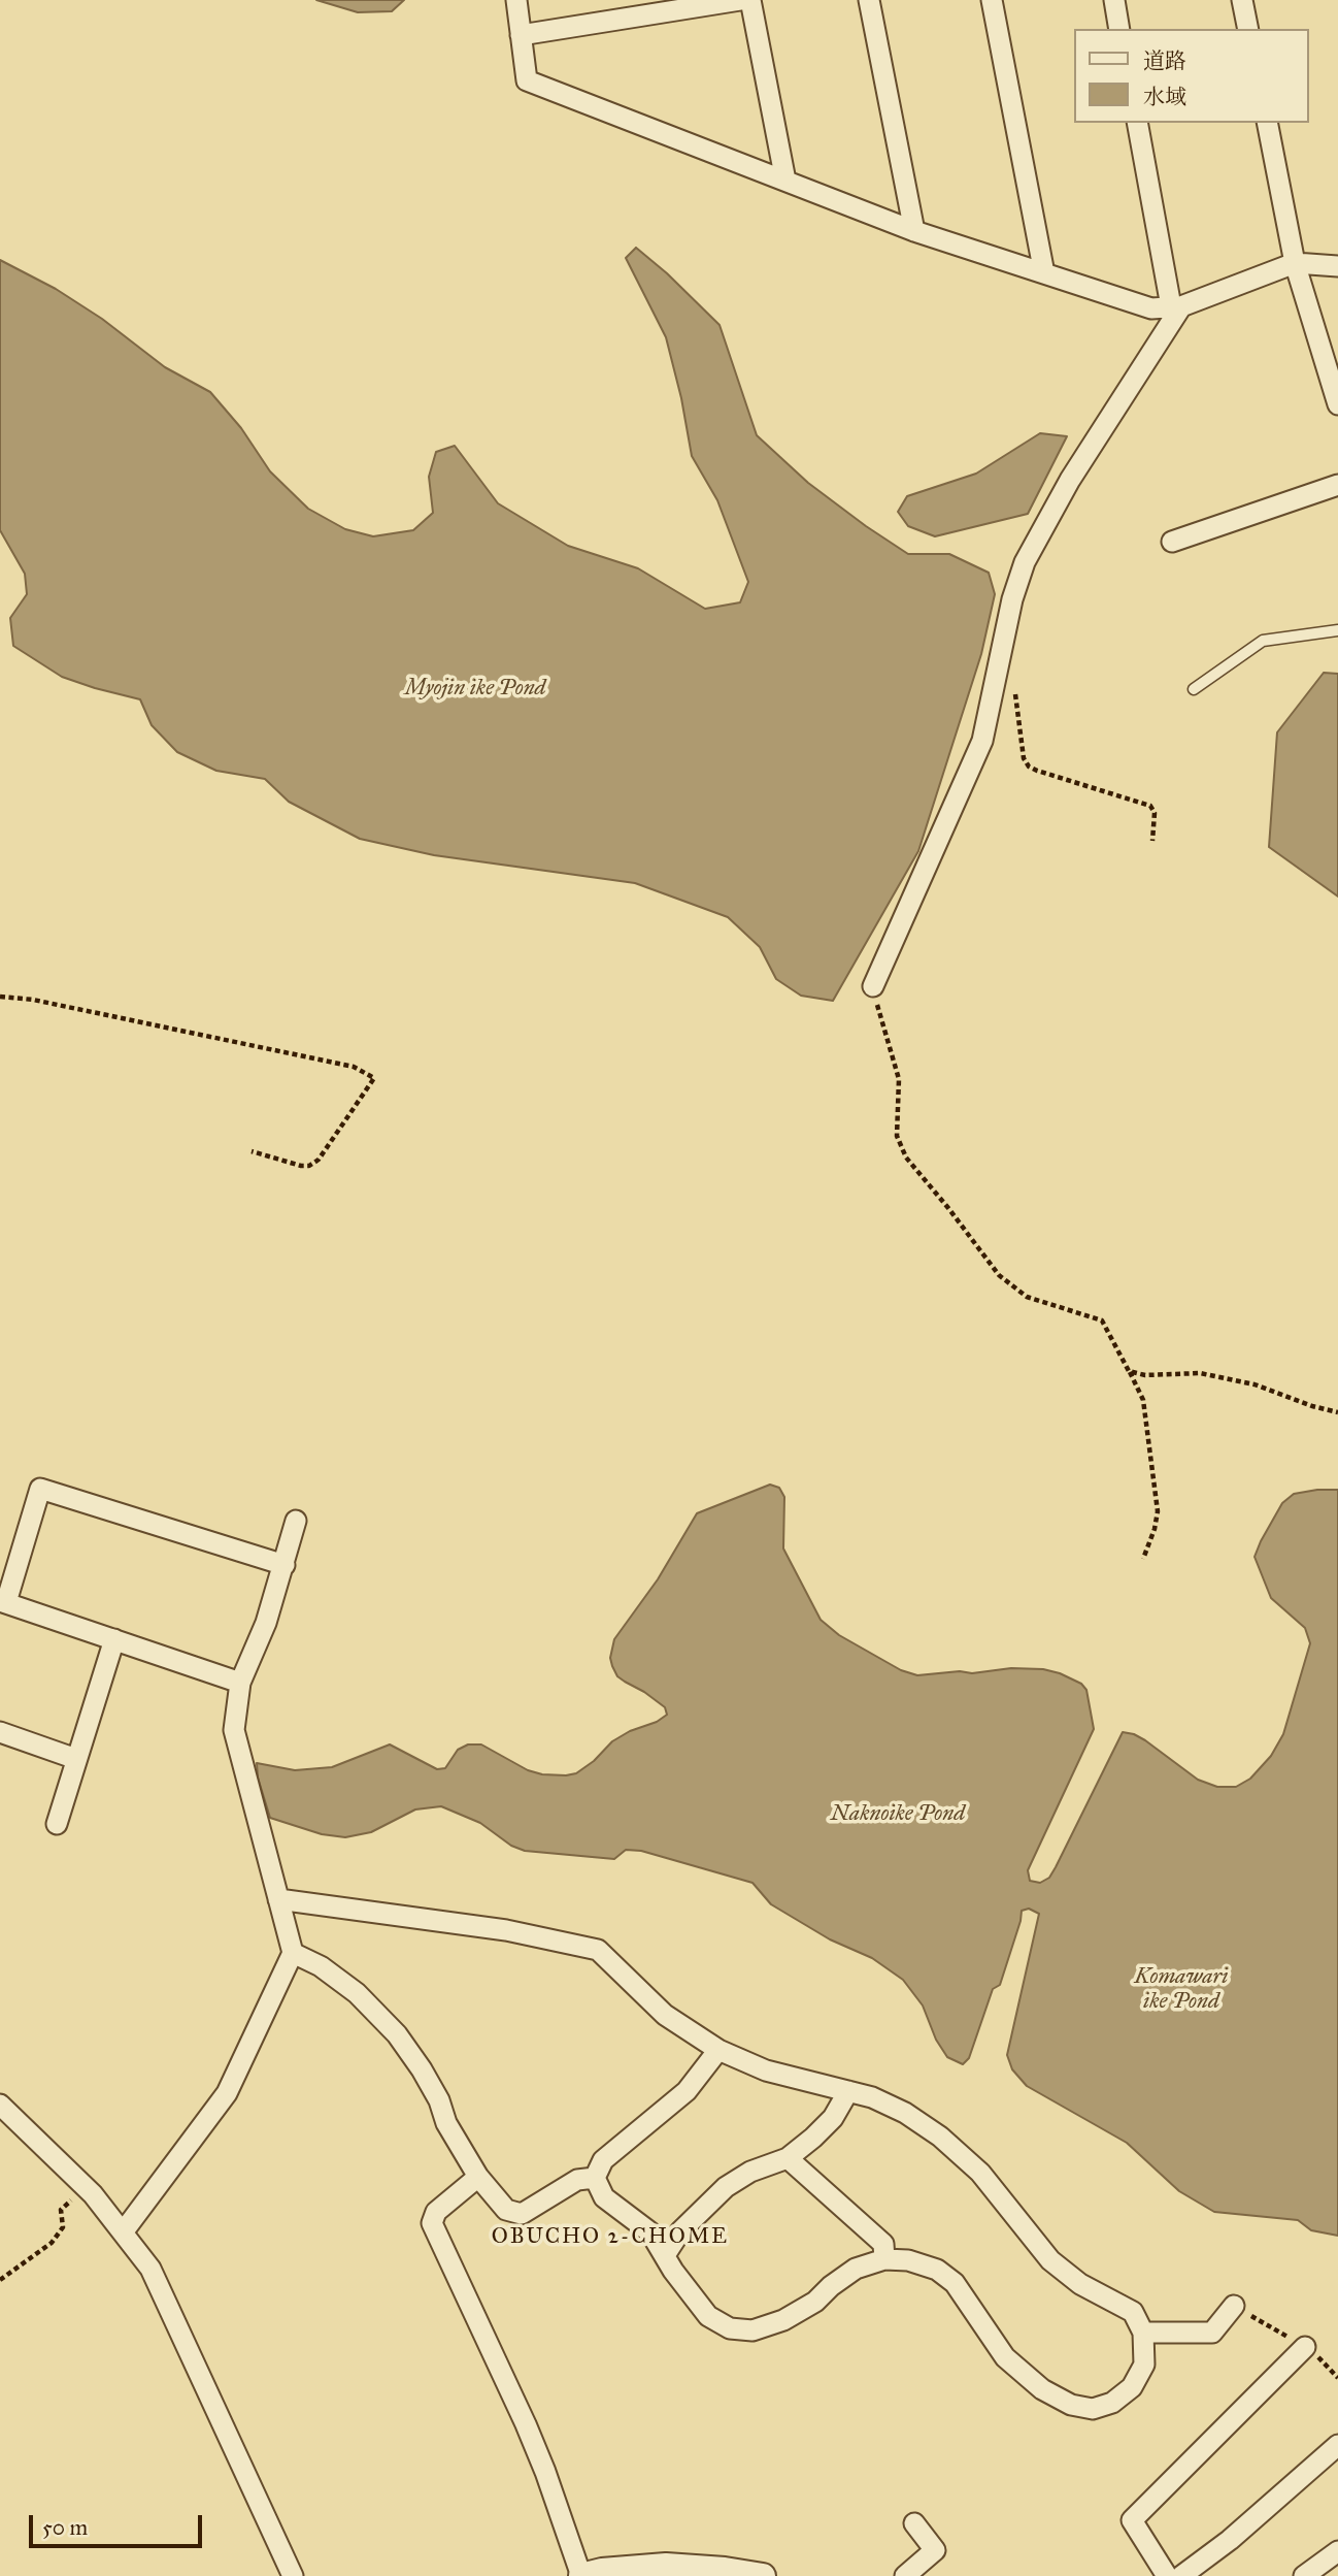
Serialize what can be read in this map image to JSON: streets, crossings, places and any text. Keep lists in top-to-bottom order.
{
  "districts": ["OBUCHO 2-CHOME"],
  "water": ["Myojin ike Pond", "Naknoike Pond", "Komawari ike Pond"],
  "legend": ["道路", "水域"],
  "scale_bar": "50 m"
}
